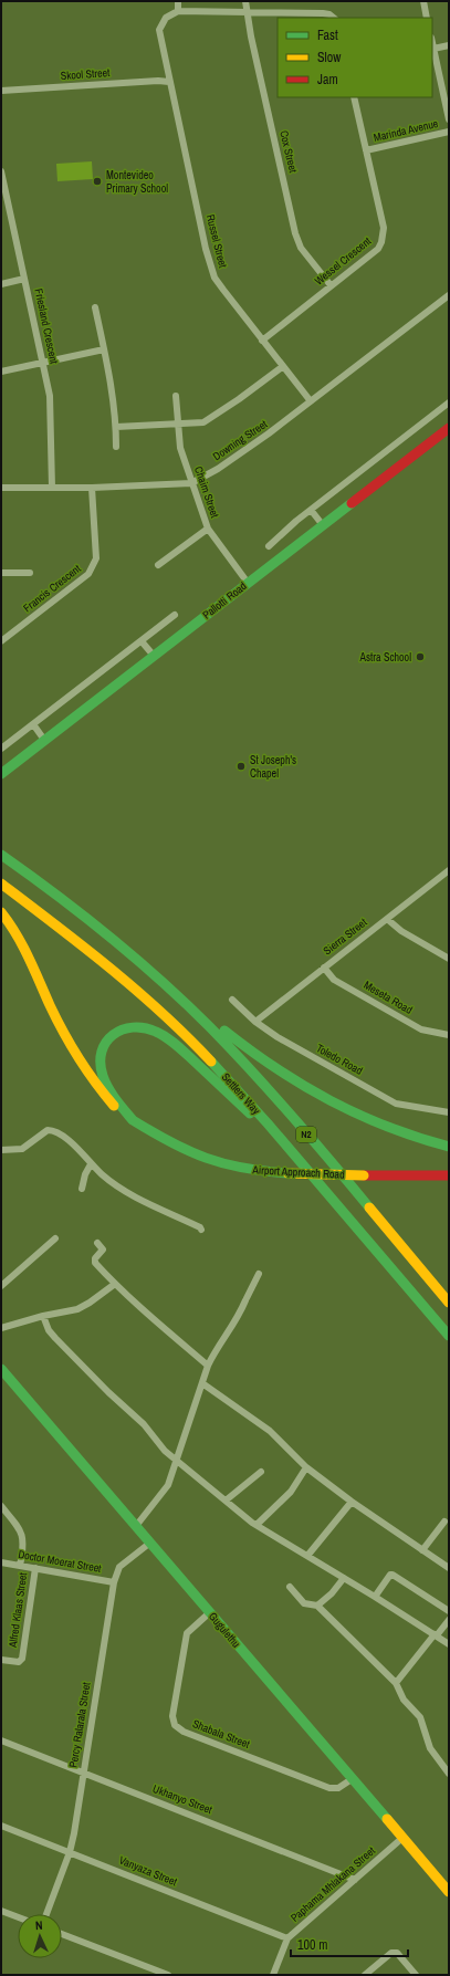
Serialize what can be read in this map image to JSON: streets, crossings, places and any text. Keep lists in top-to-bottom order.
{
  "streets": {
    "main road": [
      "Pallotti Road",
      "Settlers Way",
      "N2",
      "Airport Approach Road",
      "Gugulethu"
    ],
    "street": [
      "Skool Street",
      "Marinda Avenue",
      "Cox Street",
      "Russel Street",
      "Wessel Crescent",
      "Friesland Crescent",
      "Downing Street",
      "Chaim Street",
      "Francis Crescent",
      "Sierra Street",
      "Meseta Road",
      "Toledo Road",
      "Doctor Moerat Street",
      "Alfred Klaas Street",
      "Percy Ralarala Street",
      "Shabala Street",
      "Ukhanyo Street",
      "Vanyaza Street",
      "Paphama Mhlakana Street"
    ]
  },
  "crossings": [
    ["Skool Street", "Russel Street"],
    ["Marinda Avenue", "Wessel Crescent"],
    ["Cox Street", "Wessel Crescent"],
    ["Russel Street", "Wessel Crescent"],
    ["Russel Street", "Downing Street"],
    ["Friesland Crescent", "Downing Street"],
    ["Downing Street", "Chaim Street"],
    ["Downing Street", "Francis Crescent"],
    ["Chaim Street", "Pallotti Road"],
    ["Sierra Street", "Meseta Road"],
    ["Sierra Street", "Toledo Road"],
    ["Doctor Moerat Street", "Alfred Klaas Street"],
    ["Doctor Moerat Street", "Percy Ralarala Street"],
    ["Gugulethu", "Percy Ralarala Street"],
    ["Gugulethu", "Shabala Street"],
    ["Gugulethu", "Paphama Mhlakana Street"],
    ["Percy Ralarala Street", "Ukhanyo Street"],
    ["Percy Ralarala Street", "Vanyaza Street"],
    ["Ukhanyo Street", "Paphama Mhlakana Street"],
    ["Vanyaza Street", "Paphama Mhlakana Street"]
  ],
  "places": ["Montevideo Primary School", "Astra School", "St Joseph's Chapel"],
  "legend": ["Fast", "Slow", "Jam"],
  "scale_bar": "100 m",
  "north": "top"
}
